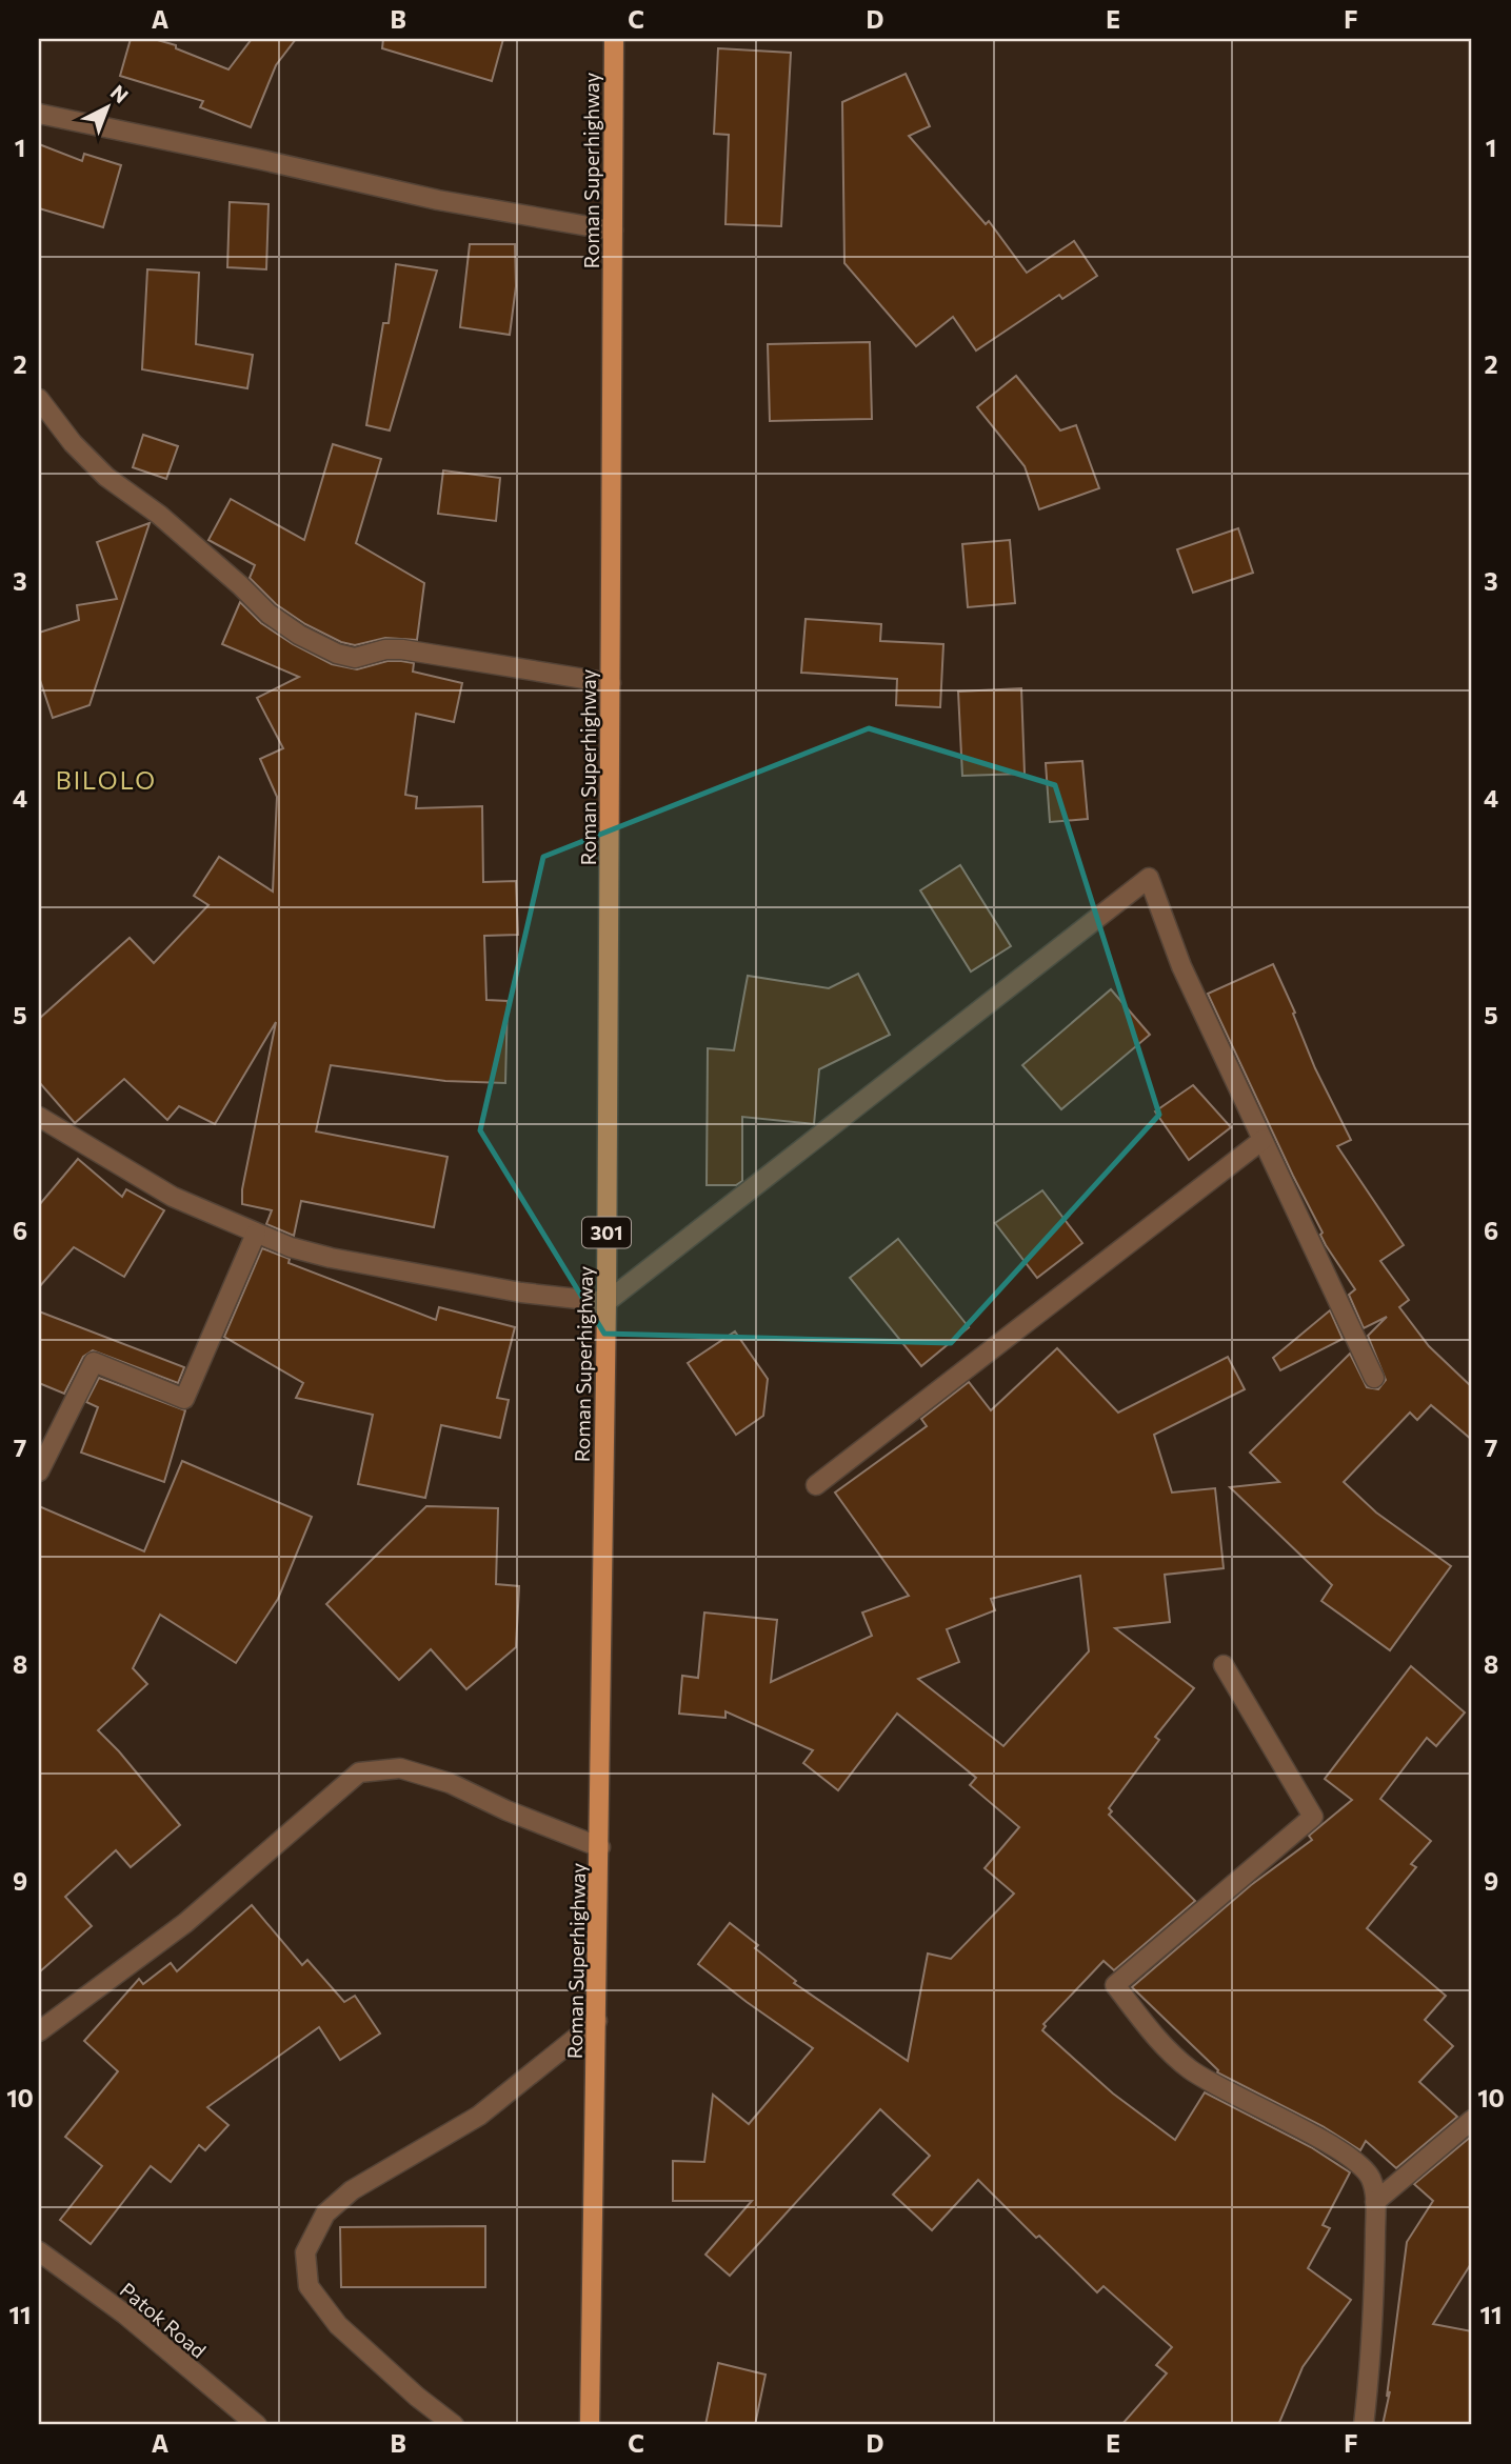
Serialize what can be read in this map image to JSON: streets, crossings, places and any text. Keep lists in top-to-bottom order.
{
  "streets": {
    "main road": ["Roman Superhighway", "301"],
    "street": ["Patok Road"]
  },
  "districts": ["BILOLO"],
  "north": "top right",
  "grid": {
    "columns": [
      "A",
      "B",
      "C",
      "D",
      "E",
      "F"
    ],
    "rows": [
      "1",
      "2",
      "3",
      "4",
      "5",
      "6",
      "7",
      "8",
      "9",
      "10",
      "11"
    ]
  }
}
